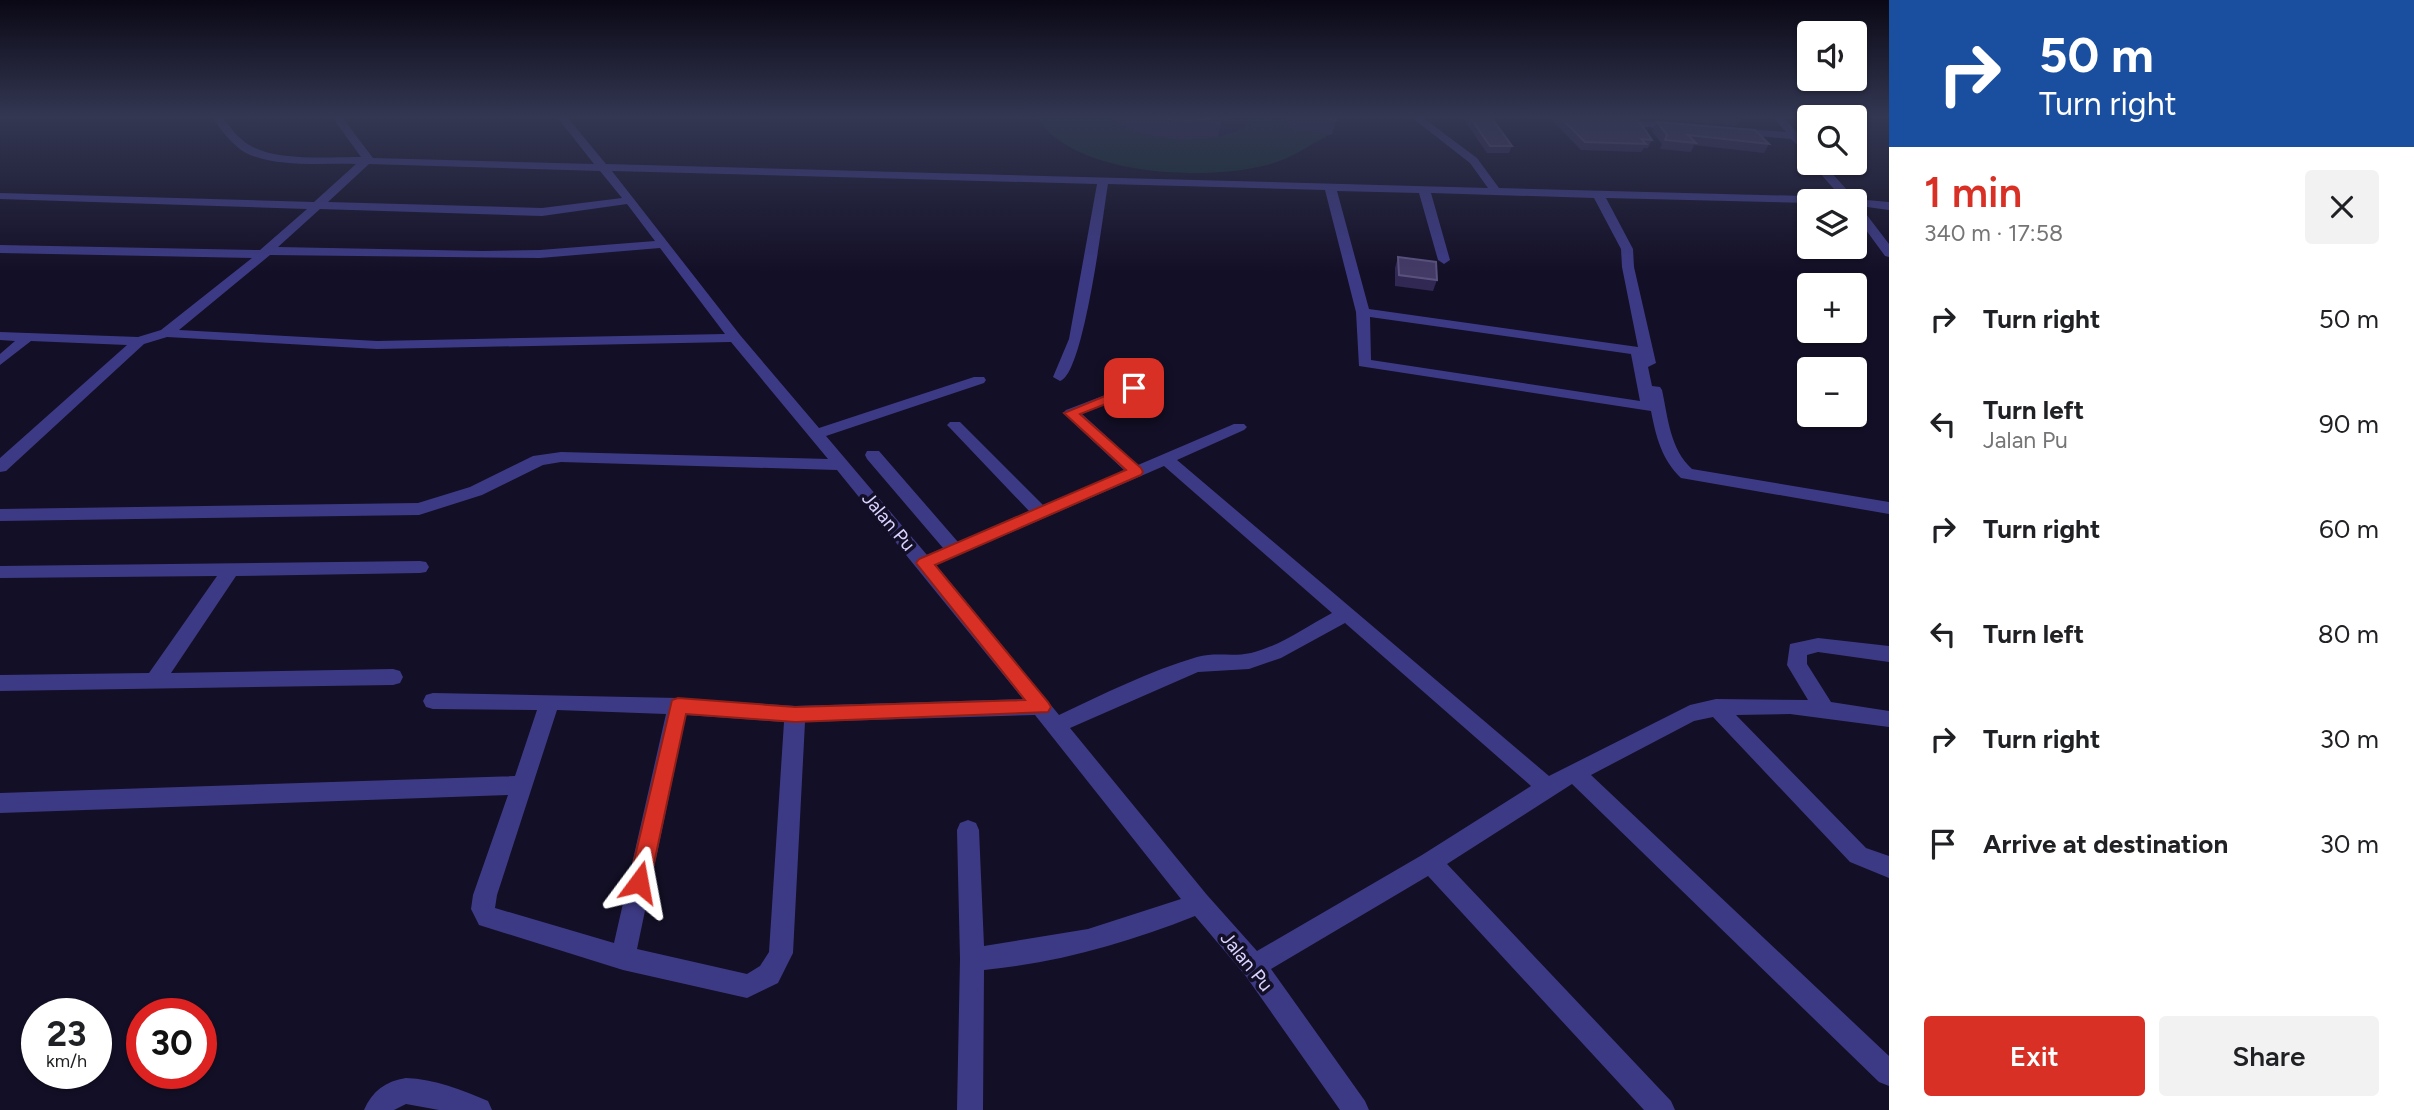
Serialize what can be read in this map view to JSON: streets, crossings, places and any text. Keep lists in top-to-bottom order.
{
  "streets": {
    "street": ["Jalan Pu"]
  },
  "page": {
    "turn": ["50 m", "Turn right"],
    "map_buttons": ["+", "−"],
    "heading": ["1 min", "340 m · 17:58"],
    "list": [
      {
        "name": "Turn right",
        "value": "50 m"
      },
      {
        "name": "Turn left",
        "note": "Jalan Pu",
        "value": "90 m"
      },
      {
        "name": "Turn right",
        "value": "60 m"
      },
      {
        "name": "Turn left",
        "value": "80 m"
      },
      {
        "name": "Turn right",
        "value": "30 m"
      },
      {
        "name": "Arrive at destination",
        "value": "30 m"
      }
    ],
    "speed": "23 km/h",
    "limit": "30",
    "buttons": ["Exit", "Share"]
  }
}
